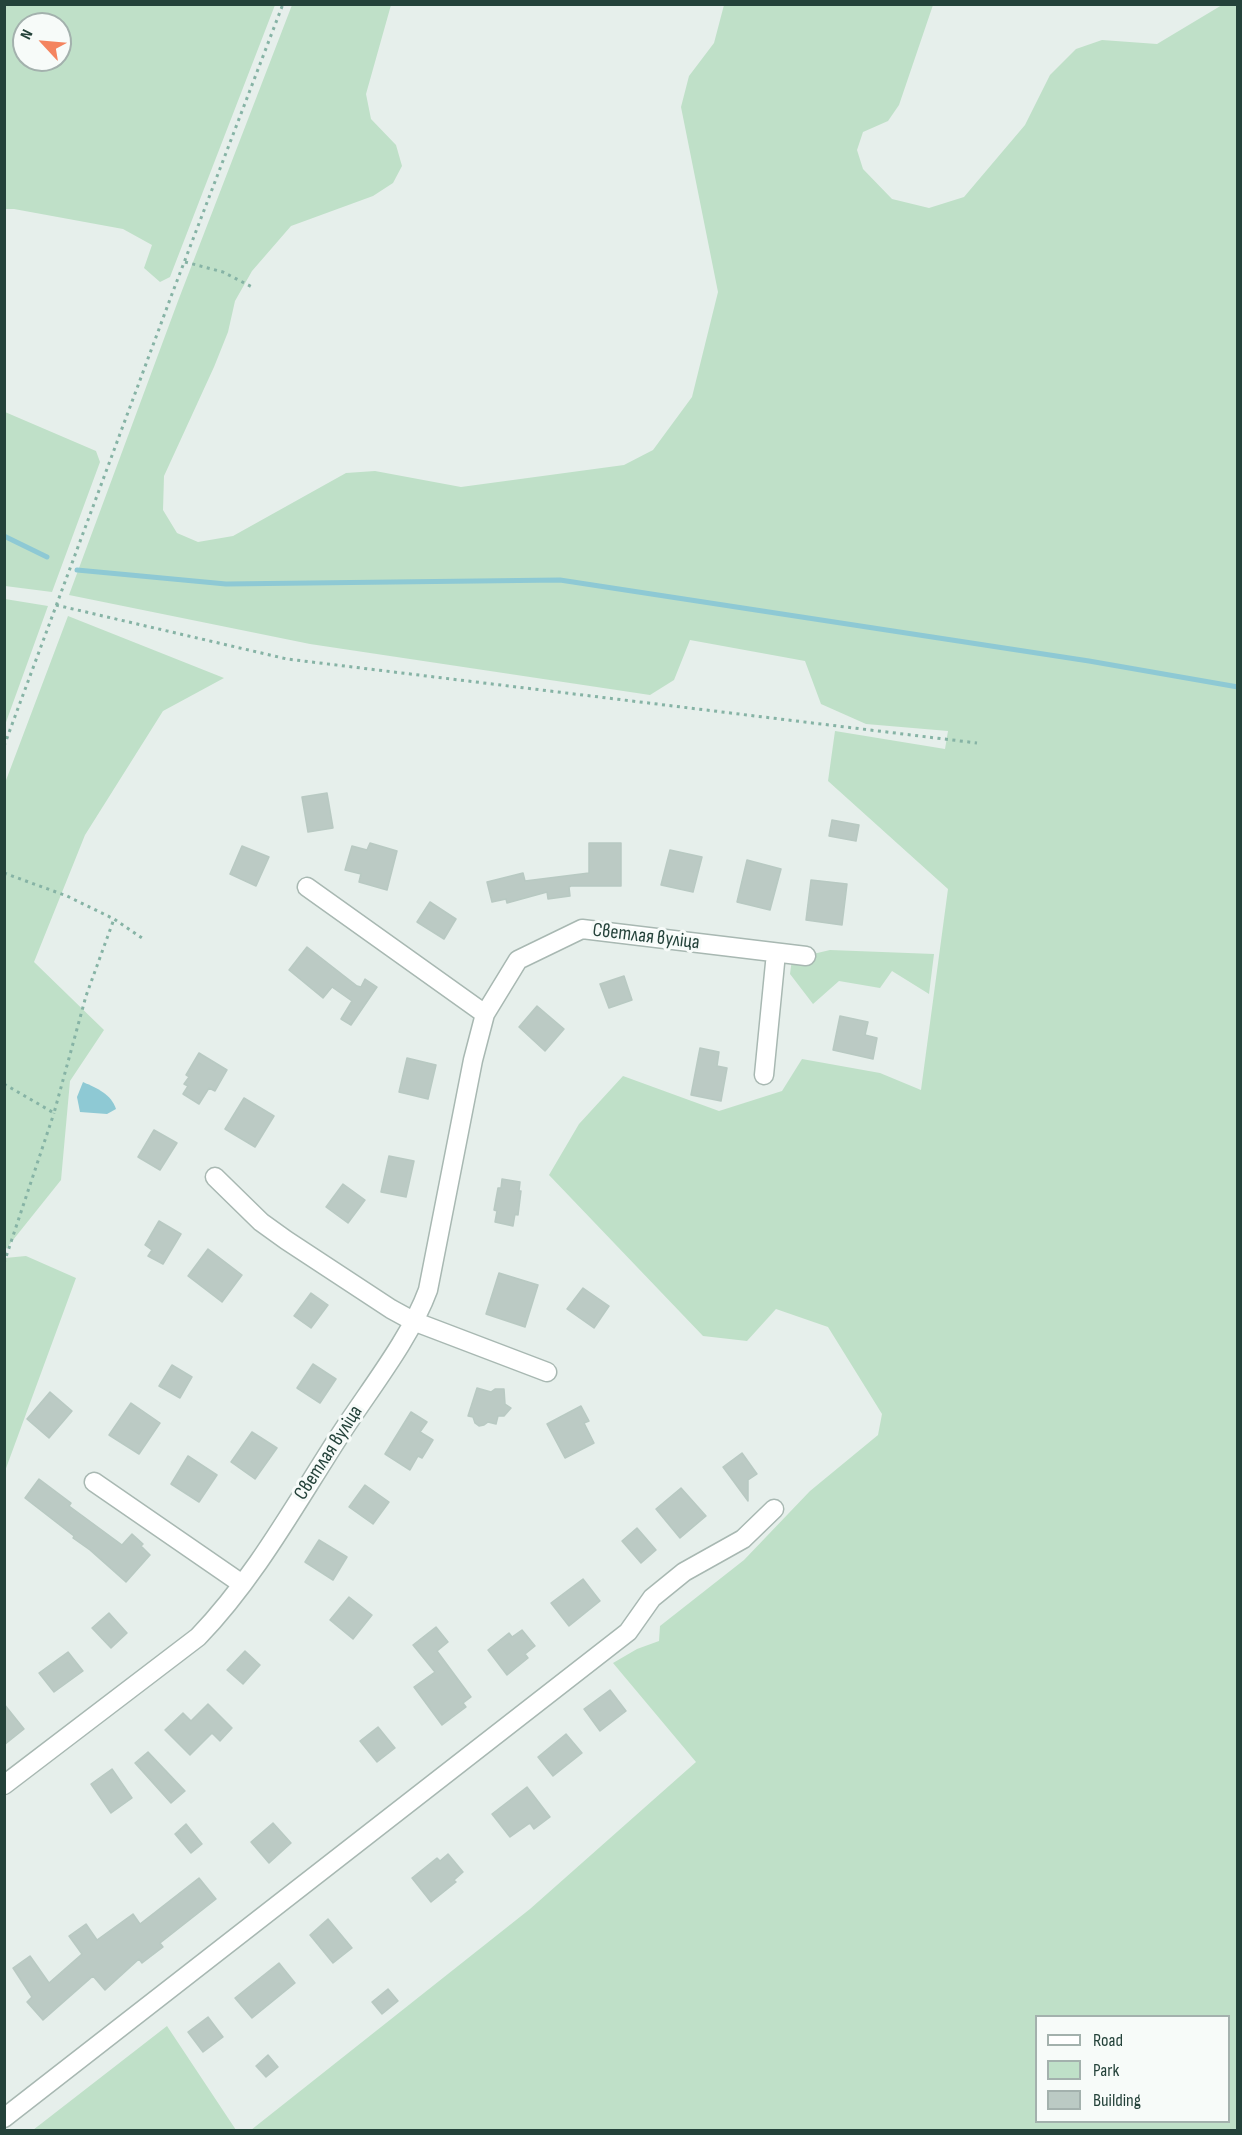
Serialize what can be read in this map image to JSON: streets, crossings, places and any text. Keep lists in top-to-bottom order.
{
  "streets": {
    "street": ["Светлая вуліца"]
  },
  "legend": ["Road", "Park", "Building"],
  "north": "top left"
}
